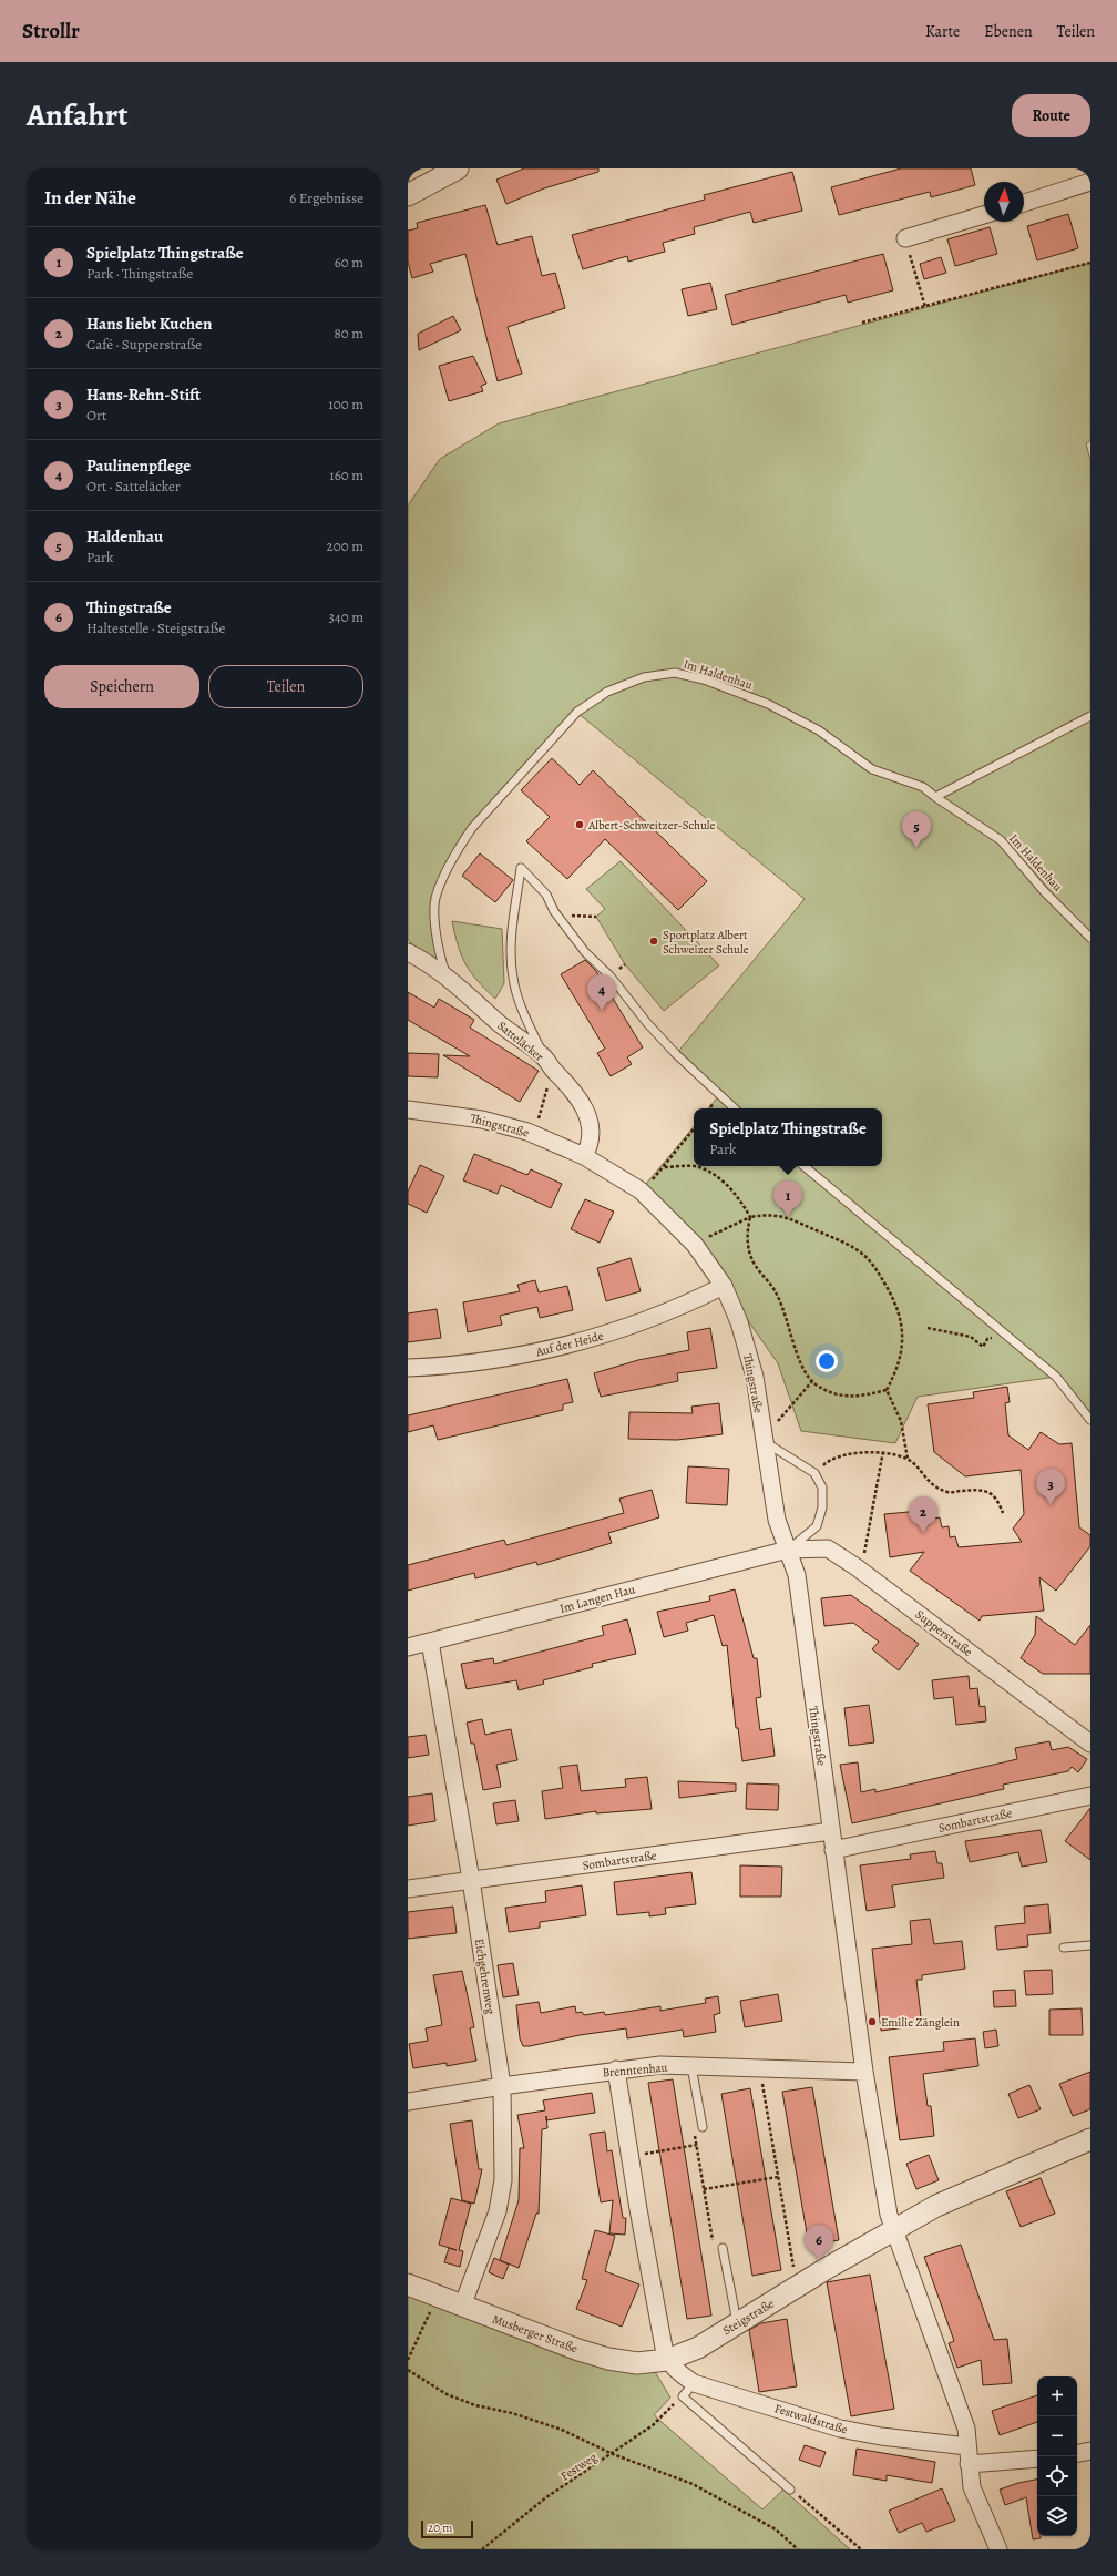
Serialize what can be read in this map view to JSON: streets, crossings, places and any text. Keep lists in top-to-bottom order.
{
  "streets": {
    "street": [
      "Satteläcker",
      "Thingstraße",
      "Auf der Heide",
      "Im Langen Hau",
      "Supperstraße",
      "Sombartstraße",
      "Eichgehrenweg",
      "Brenntenhau",
      "Steigstraße",
      "Musberger Straße",
      "Festwaldstraße"
    ],
    "lane": ["Im Haldenhau"],
    "path": ["Festweg"]
  },
  "crossings": [
    ["Im Haldenhau", "Satteläcker"],
    ["Satteläcker", "Thingstraße"],
    ["Thingstraße", "Auf der Heide"],
    ["Thingstraße", "Im Langen Hau"],
    ["Thingstraße", "Supperstraße"],
    ["Thingstraße", "Sombartstraße"],
    ["Thingstraße", "Brenntenhau"],
    ["Thingstraße", "Steigstraße"],
    ["Thingstraße", "Festwaldstraße"],
    ["Im Langen Hau", "Supperstraße"],
    ["Im Langen Hau", "Eichgehrenweg"],
    ["Sombartstraße", "Eichgehrenweg"],
    ["Eichgehrenweg", "Brenntenhau"],
    ["Eichgehrenweg", "Musberger Straße"],
    ["Steigstraße", "Musberger Straße"],
    ["Steigstraße", "Festwaldstraße"],
    ["Musberger Straße", "Festwaldstraße"]
  ],
  "places": ["Albert-Schweitzer-Schule", "Sportplatz Albert Schweizer Schule", "Emilie Zänglein"],
  "scale_bar": "20 m",
  "north": "top",
  "page": {
    "header": "Strollr",
    "nav": ["Karte", "Ebenen", "Teilen"],
    "title": "Anfahrt",
    "buttons": [
      "Route",
      ["Speichern", "Teilen"]
    ],
    "heading": ["In der Nähe", "6 Ergebnisse"],
    "list": [
      {
        "mark": "1",
        "name": "Spielplatz Thingstraße",
        "note": "Park · Thingstraße",
        "value": "60 m"
      },
      {
        "mark": "2",
        "name": "Hans liebt Kuchen",
        "note": "Café · Supperstraße",
        "value": "80 m"
      },
      {
        "mark": "3",
        "name": "Hans-Rehn-Stift",
        "note": "Ort",
        "value": "100 m"
      },
      {
        "mark": "4",
        "name": "Paulinenpflege",
        "note": "Ort · Satteläcker",
        "value": "160 m"
      },
      {
        "mark": "5",
        "name": "Haldenhau",
        "note": "Park",
        "value": "200 m"
      },
      {
        "mark": "6",
        "name": "Thingstraße",
        "note": "Haltestelle · Steigstraße",
        "value": "340 m"
      }
    ],
    "pins": [
      "5",
      "4",
      "1",
      "3",
      "2",
      "6"
    ],
    "popup": ["Spielplatz Thingstraße", "Park"],
    "map_buttons": ["+", "−"],
    "scale": "20 m"
  }
}
